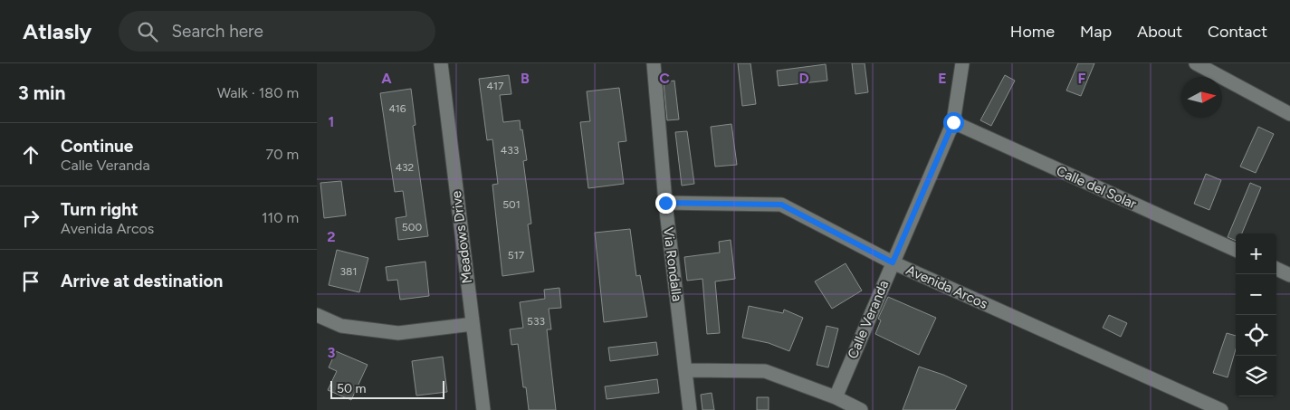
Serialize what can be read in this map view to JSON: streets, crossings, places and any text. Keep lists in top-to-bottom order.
{
  "streets": {
    "street": [
      "Calle del Solar",
      "Meadows Drive",
      "Via Rondalla",
      "Avenida Arcos",
      "Calle Veranda"
    ]
  },
  "crossings": [
    ["Calle del Solar", "Calle Veranda"],
    ["Via Rondalla", "Avenida Arcos"],
    ["Avenida Arcos", "Calle Veranda"]
  ],
  "house_numbers": [
    "417",
    "416",
    "433",
    "432",
    "501",
    "500",
    "517",
    "381",
    "533"
  ],
  "scale_bar": "50 m",
  "north": "right",
  "page": {
    "header": "Atlasly",
    "search": "Search here",
    "nav": [
      "Home",
      "Map",
      "About",
      "Contact"
    ],
    "heading": ["3 min", "Walk · 180 m"],
    "list": [
      ["Continue", "Calle Veranda", "70 m"],
      ["Turn right", "Avenida Arcos", "110 m"],
      "Arrive at destination"
    ],
    "map_buttons": ["+", "−"],
    "scale": "50 m"
  },
  "grid": {
    "columns": [
      "A",
      "B",
      "C",
      "D",
      "E",
      "F"
    ],
    "rows": ["1", "2", "3"]
  }
}
